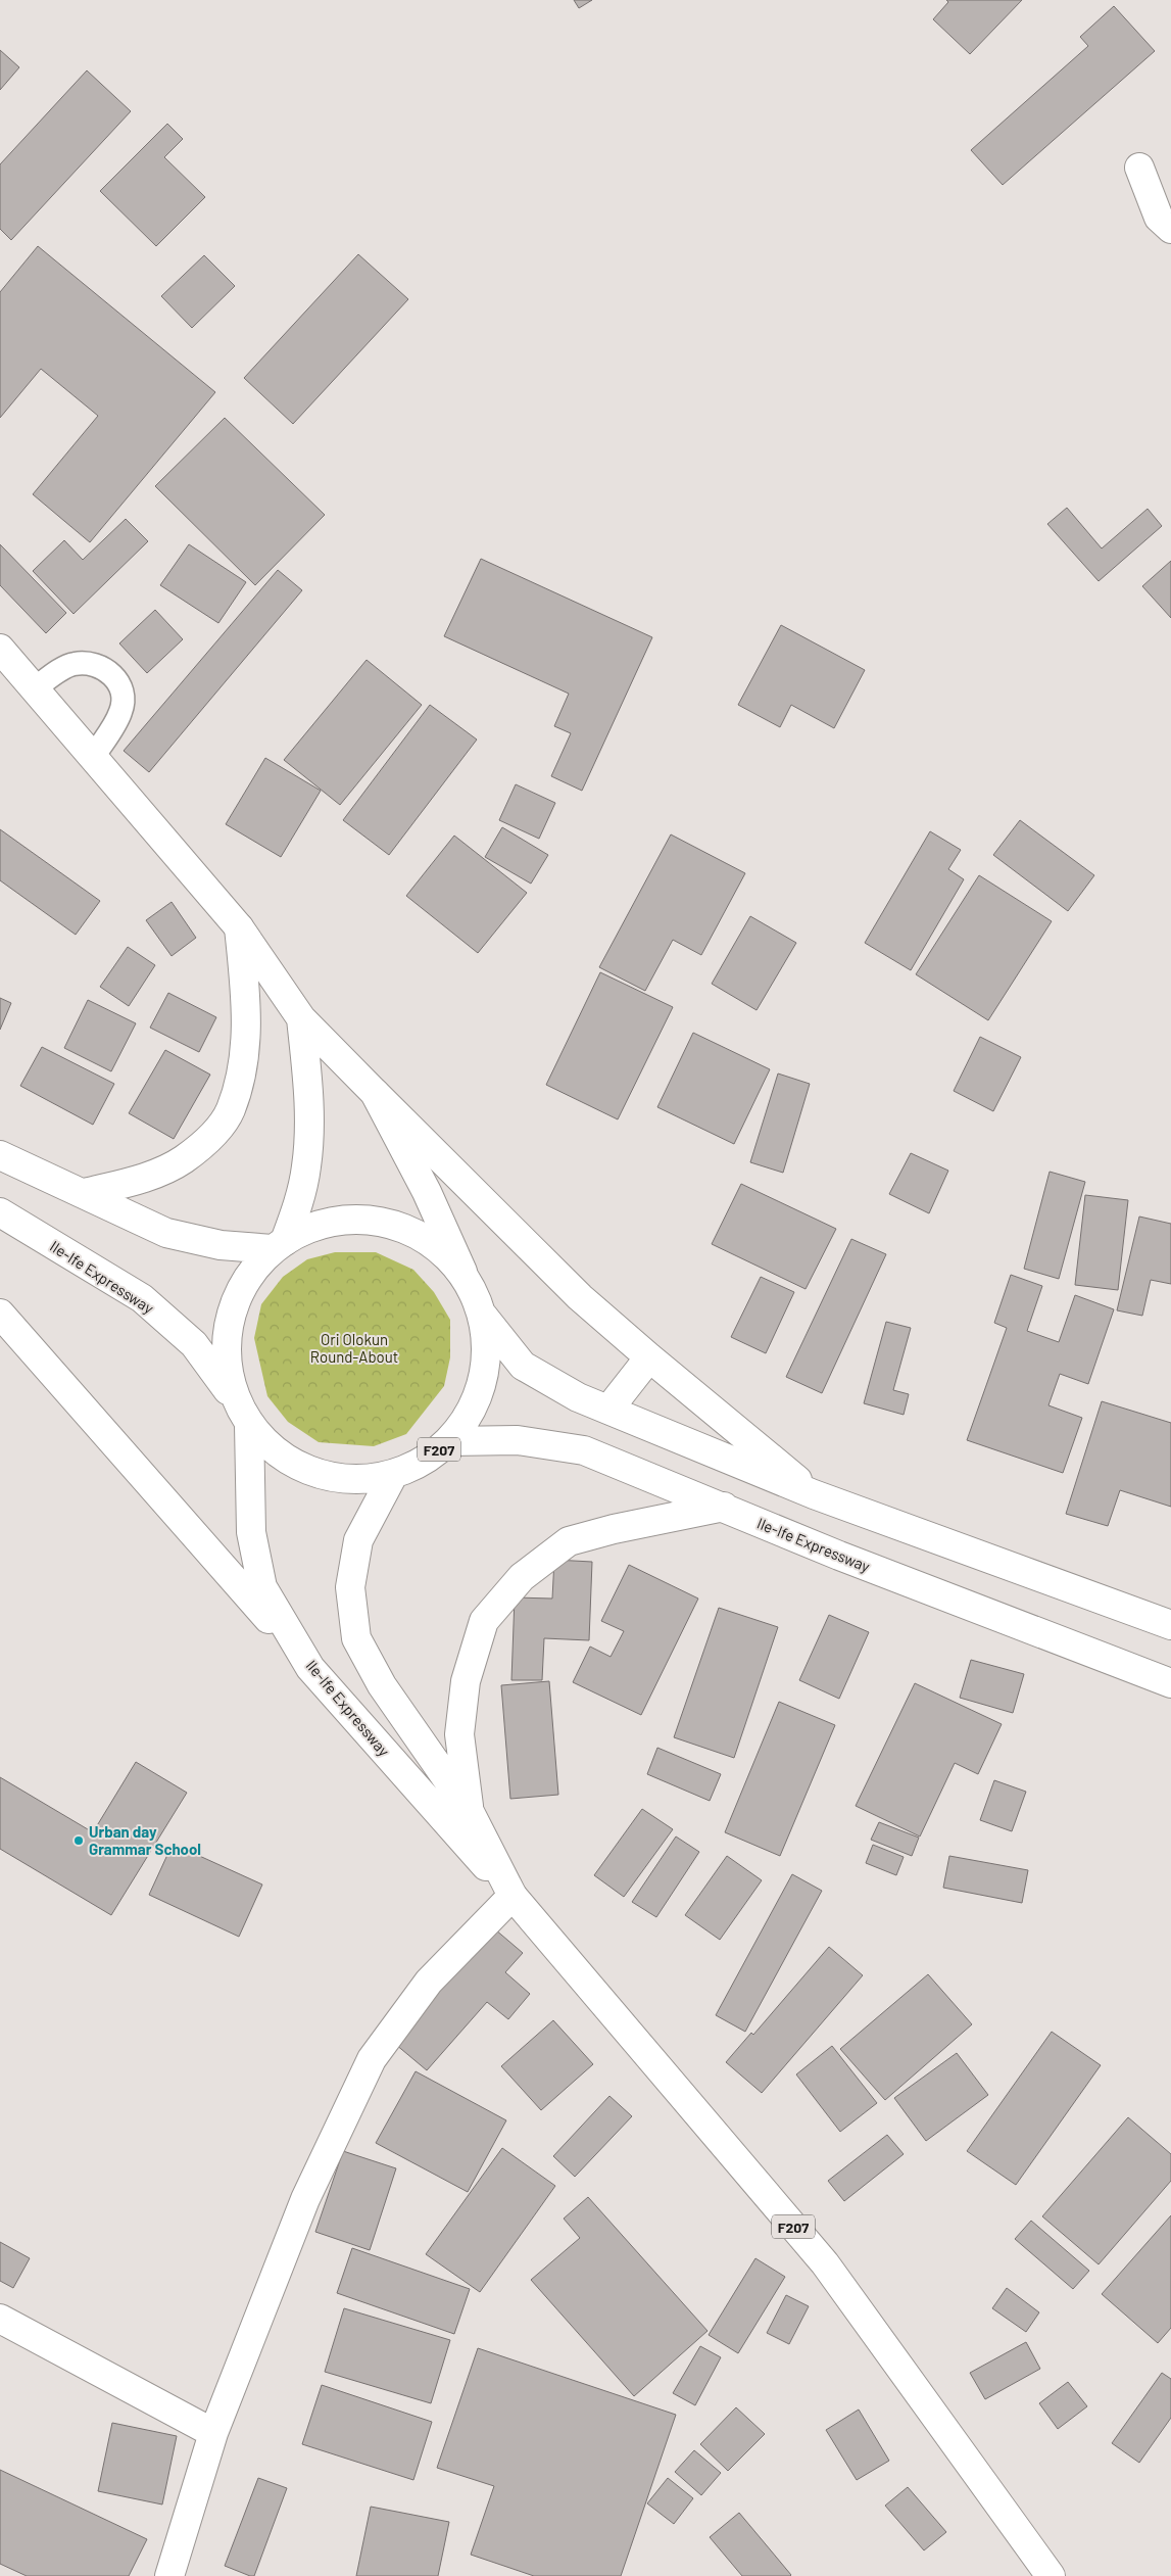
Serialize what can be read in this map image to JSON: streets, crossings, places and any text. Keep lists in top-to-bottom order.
{
  "streets": {
    "main road": ["Ile-Ife Expressway", "F207"]
  },
  "crossings": [
    ["Ile-Ife Expressway", "F207"]
  ],
  "parks": ["Ori Olokun Round-About"],
  "places": ["Urban day Grammar School"]
}
